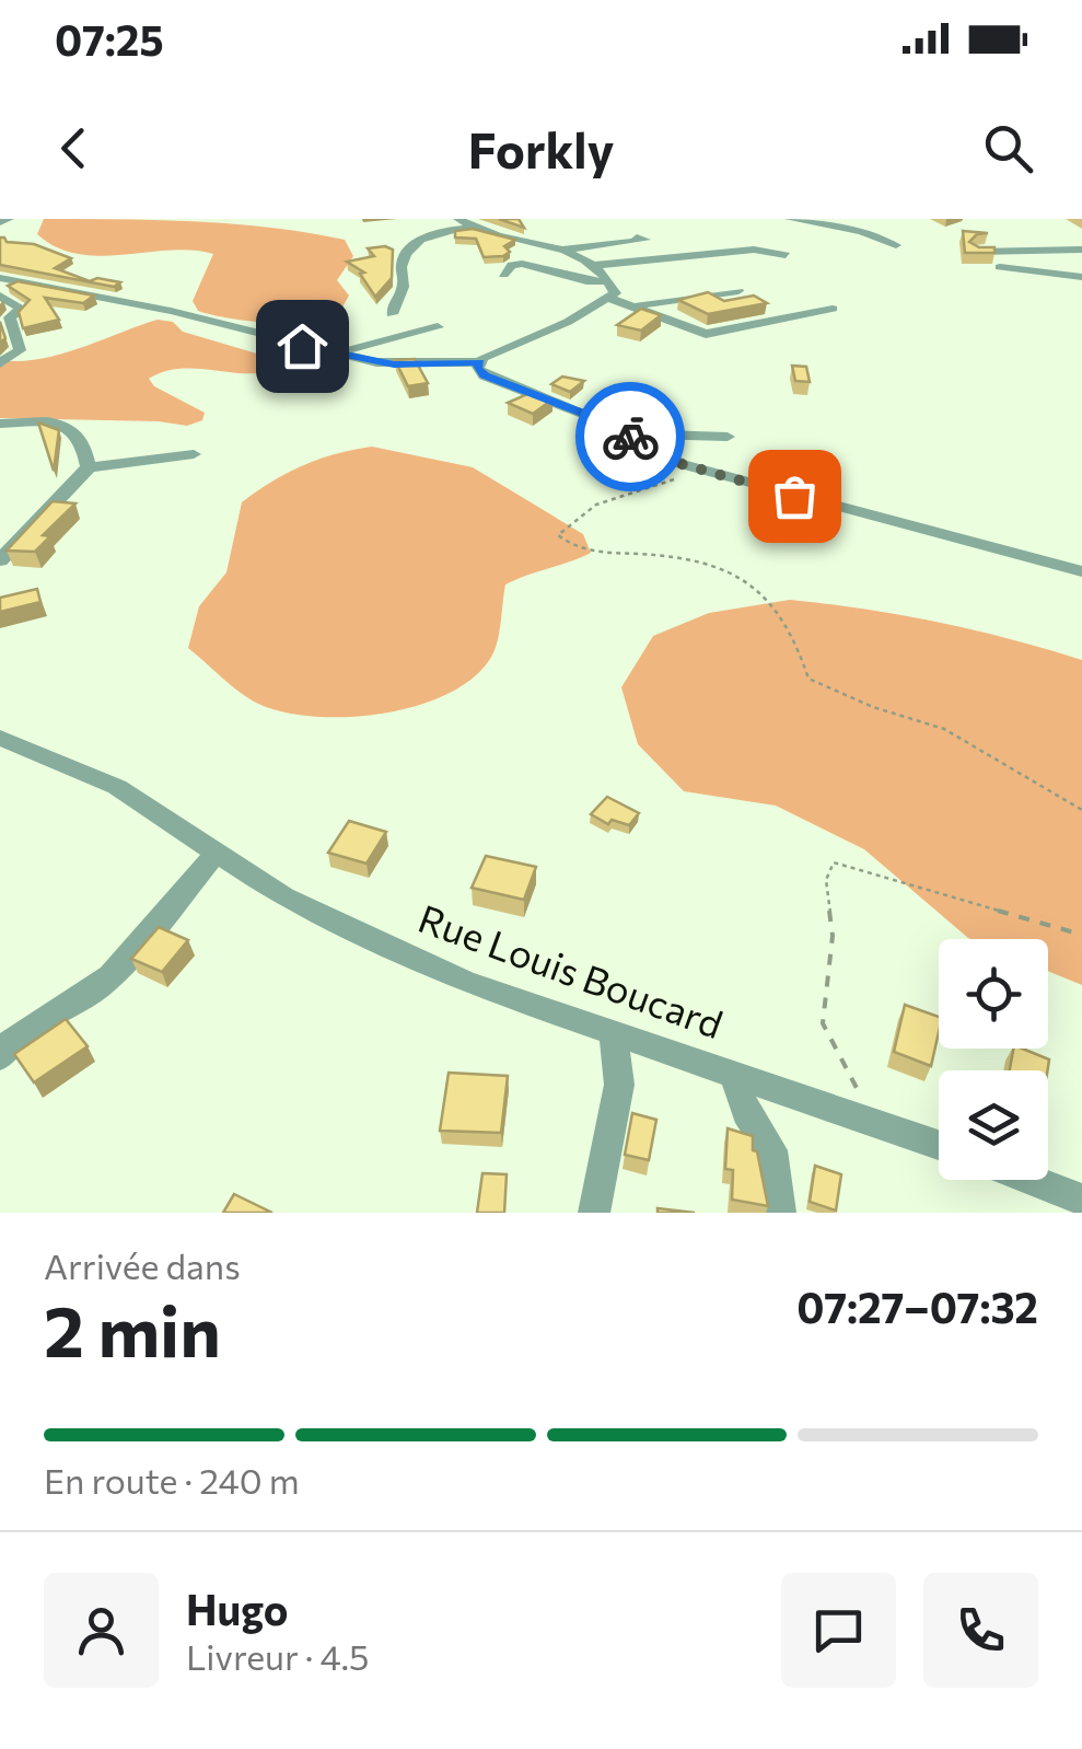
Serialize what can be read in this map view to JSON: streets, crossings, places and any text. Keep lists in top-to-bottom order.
{
  "streets": {
    "street": ["Rue Louis Boucard"]
  },
  "page": {
    "status": "07:25",
    "header": "Forkly",
    "heading": ["2 min", "Arrivée dans", "07:27–07:32"],
    "panel": ["Hugo", "Livreur · 4.5"],
    "bar": "En route · 240 m"
  }
}
